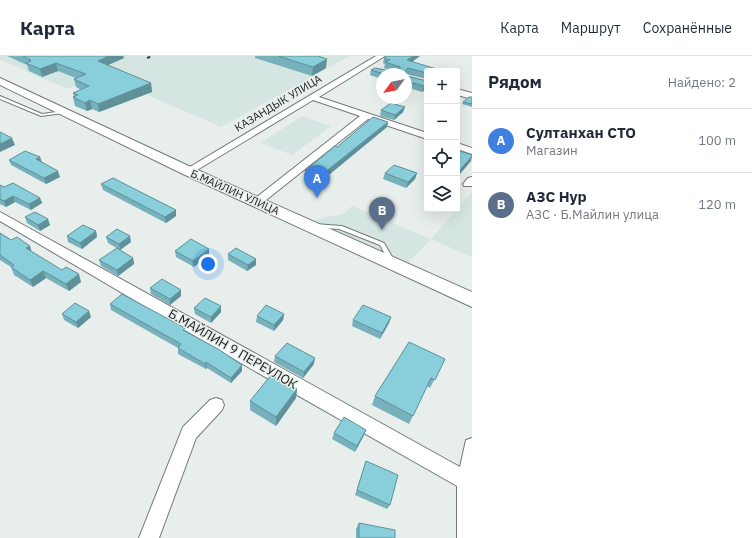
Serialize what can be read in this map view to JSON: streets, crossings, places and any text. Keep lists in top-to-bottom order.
{
  "streets": {
    "street": ["КАЗАНДЫК УЛИЦА", "Б.МАЙЛИН УЛИЦА", "Б.МАЙЛИН 9 ПЕРЕУЛОК"]
  },
  "crossings": [
    ["КАЗАНДЫК УЛИЦА", "Б.МАЙЛИН УЛИЦА"]
  ],
  "north": "bottom left",
  "page": {
    "header": "Карта",
    "nav": ["Карта", "Маршрут", "Сохранённые"],
    "heading": ["Рядом", "Найдено: 2"],
    "map_buttons": ["+", "−"],
    "list": [
      {
        "mark": "A",
        "name": "Султанхан СТО",
        "note": "Магазин",
        "value": "100 m"
      },
      {
        "mark": "B",
        "name": "АЗС Нур",
        "note": "АЗС · Б.Майлин улица",
        "value": "120 m"
      }
    ],
    "pins": ["A", "B"]
  }
}
